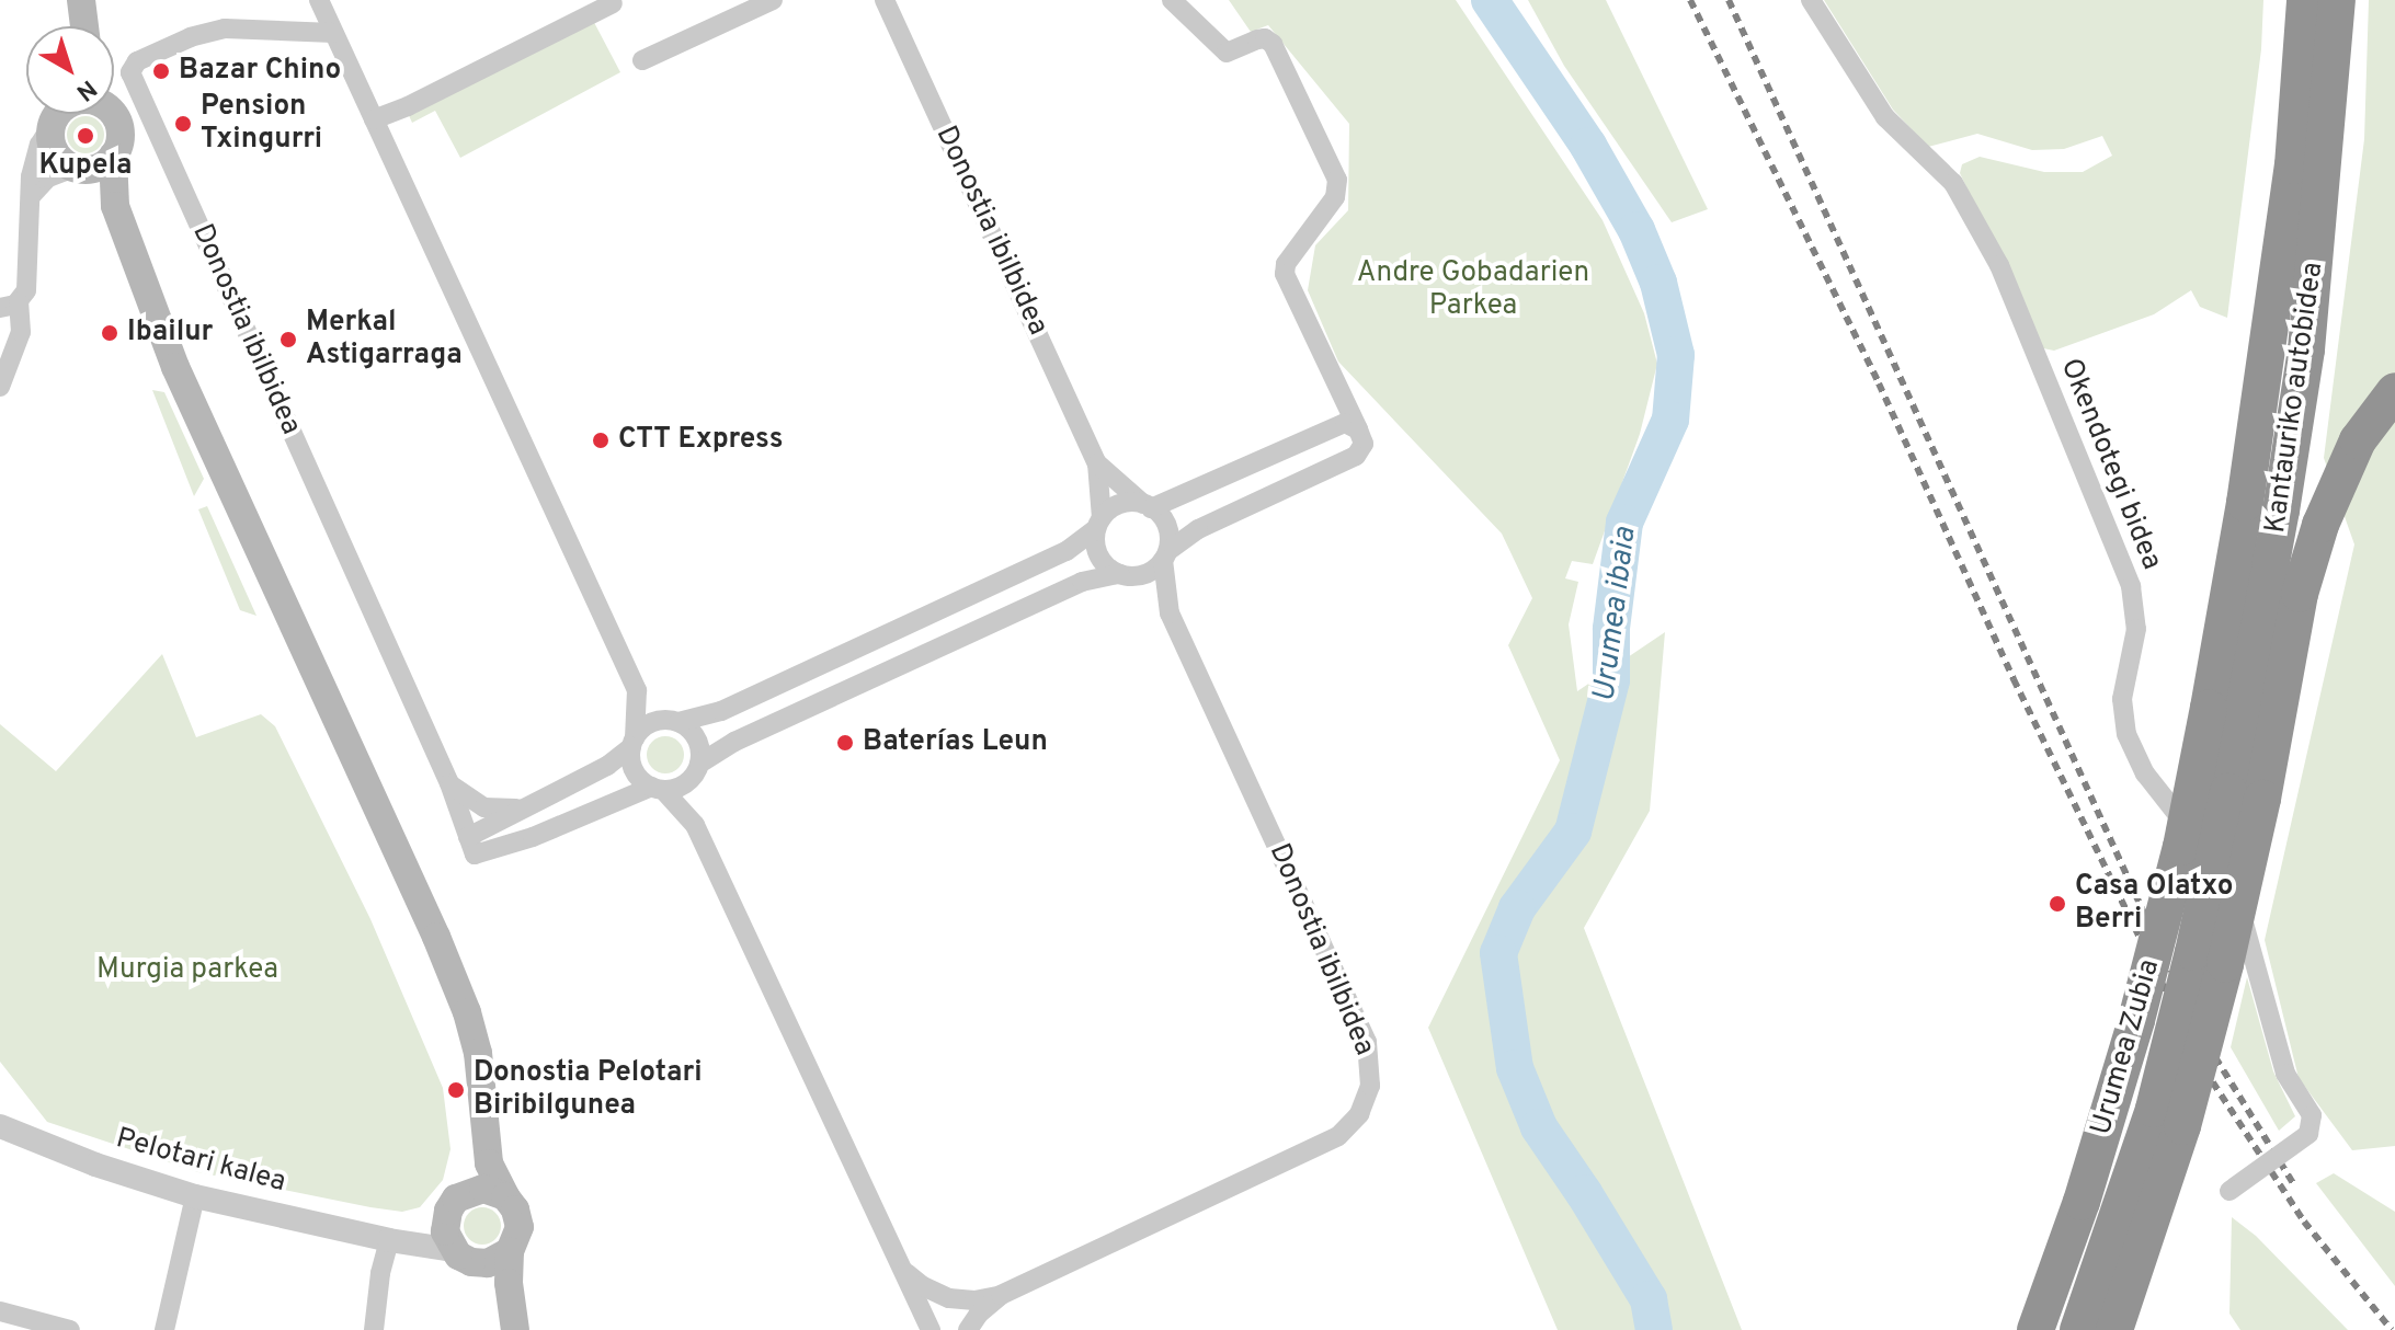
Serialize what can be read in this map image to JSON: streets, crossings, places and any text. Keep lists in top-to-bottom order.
{
  "streets": {
    "highway": ["Kantauriko autobidea", "Urumea Zubia"],
    "street": ["Donostia ibilbidea", "Okendotegi bidea", "Pelotari kalea"]
  },
  "crossings": [
    ["Kantauriko autobidea", "Urumea Zubia"]
  ],
  "water": ["Urumea ibaia"],
  "parks": ["Andre Gobadarien Parkea", "Murgia parkea"],
  "places": [
    "Bazar Chino",
    "Pension Txingurri",
    "Kupela",
    "Ibailur",
    "Merkal Astigarraga",
    "CTT Express",
    "Baterías Leun",
    "Casa Olatxo Berri",
    "Donostia Pelotari Biribilgunea"
  ],
  "north": "bottom right"
}
